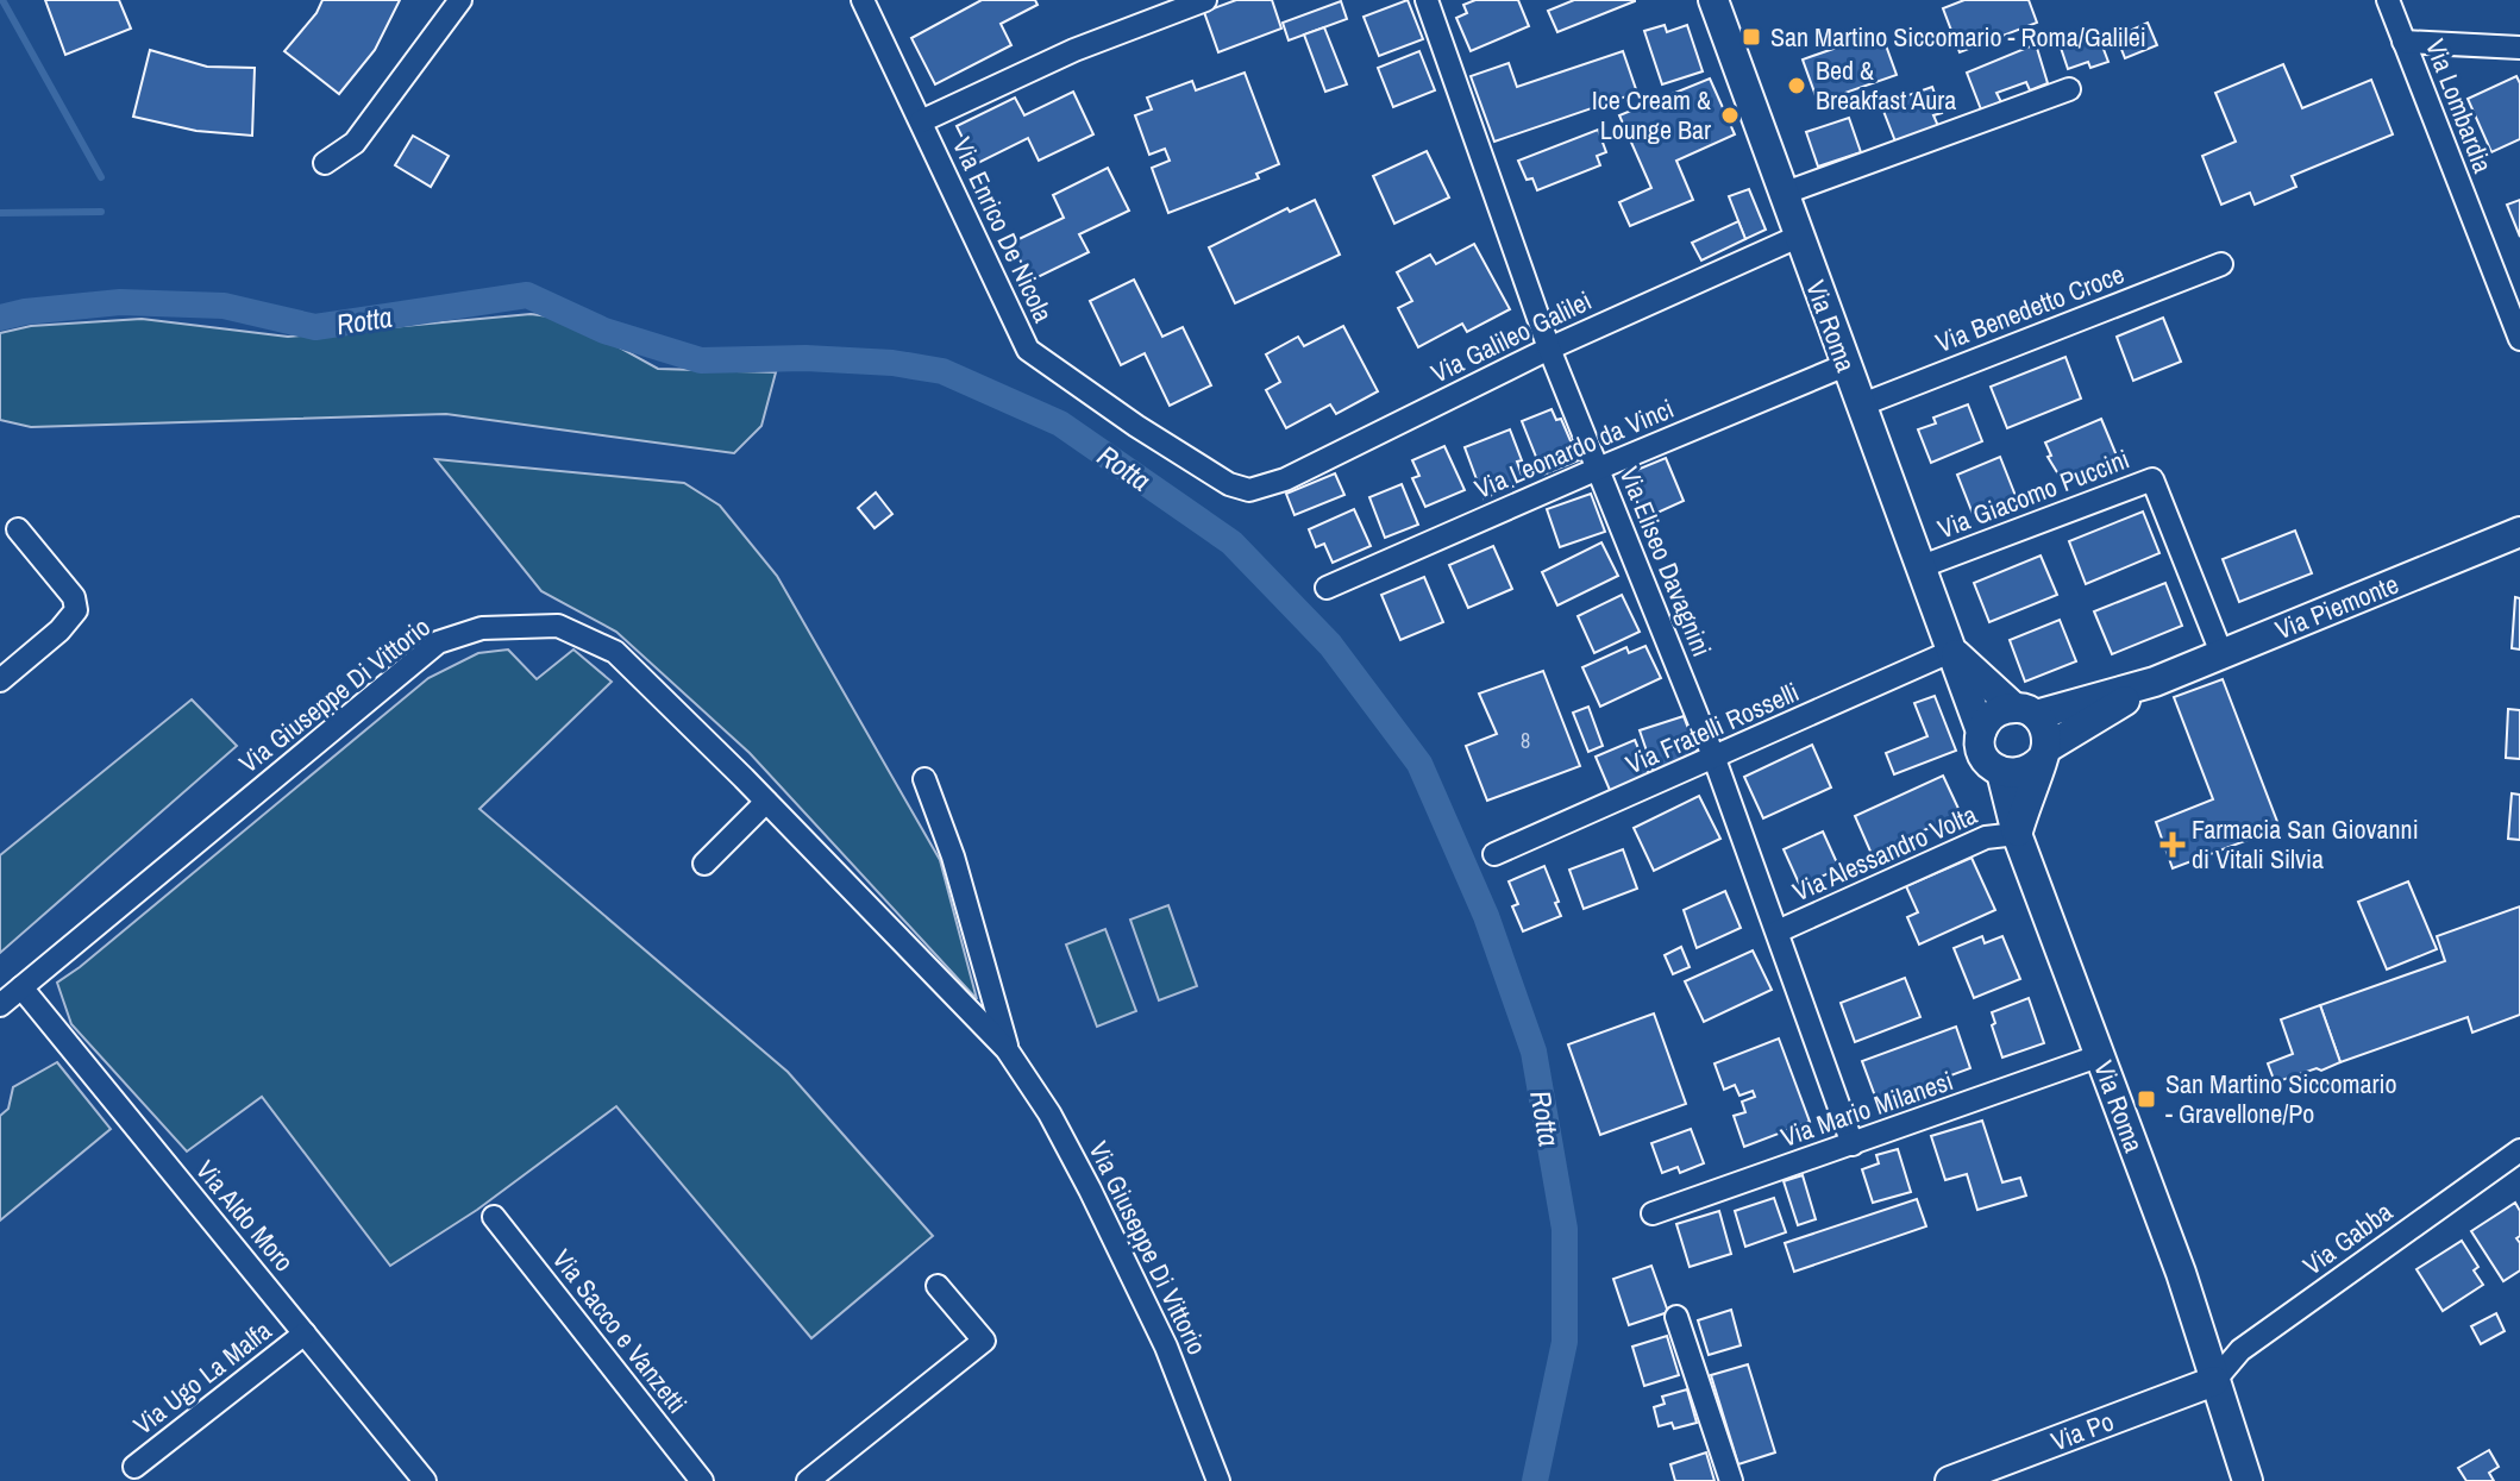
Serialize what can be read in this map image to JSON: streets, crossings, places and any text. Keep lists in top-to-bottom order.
{
  "streets": {
    "street": [
      "Via Lombardia",
      "Via Enrico De Nicola",
      "Via Benedetto Croce",
      "Via Roma",
      "Via Galileo Galilei",
      "Via Leonardo da Vinci",
      "Via Giacomo Puccini",
      "Via Eliseo Davagnini",
      "Via Piemonte",
      "Via Giuseppe Di Vittorio",
      "Via Fratelli Rosselli",
      "Via Alessandro Volta",
      "Via Mario Milanesi",
      "Via Aldo Moro",
      "Via Gabba",
      "Via Sacco e Vanzetti",
      "Via Ugo La Malfa",
      "Via Po"
    ]
  },
  "crossings": [
    ["Via Enrico De Nicola", "Via Galileo Galilei"],
    ["Via Benedetto Croce", "Via Roma"],
    ["Via Roma", "Via Galileo Galilei"],
    ["Via Roma", "Via Leonardo da Vinci"],
    ["Via Roma", "Via Giacomo Puccini"],
    ["Via Roma", "Via Piemonte"],
    ["Via Roma", "Via Fratelli Rosselli"],
    ["Via Roma", "Via Alessandro Volta"],
    ["Via Roma", "Via Mario Milanesi"],
    ["Via Roma", "Via Gabba"],
    ["Via Roma", "Via Po"],
    ["Via Galileo Galilei", "Via Eliseo Davagnini"],
    ["Via Leonardo da Vinci", "Via Eliseo Davagnini"],
    ["Via Giacomo Puccini", "Via Piemonte"],
    ["Via Eliseo Davagnini", "Via Fratelli Rosselli"],
    ["Via Eliseo Davagnini", "Via Alessandro Volta"],
    ["Via Eliseo Davagnini", "Via Mario Milanesi"],
    ["Via Giuseppe Di Vittorio", "Via Aldo Moro"],
    ["Via Aldo Moro", "Via Ugo La Malfa"],
    ["Via Gabba", "Via Po"]
  ],
  "water": ["Rotta"],
  "places": {
    "transit": ["San Martino Siccomario - Roma/Galilei", "San Martino Siccomario - Gravellone/Po"],
    "other": ["Bed & Breakfast Aura", "Ice Cream & Lounge Bar"],
    "health": ["Farmacia San Giovanni di Vitali Silvia"]
  },
  "house_numbers": ["8"]
}
